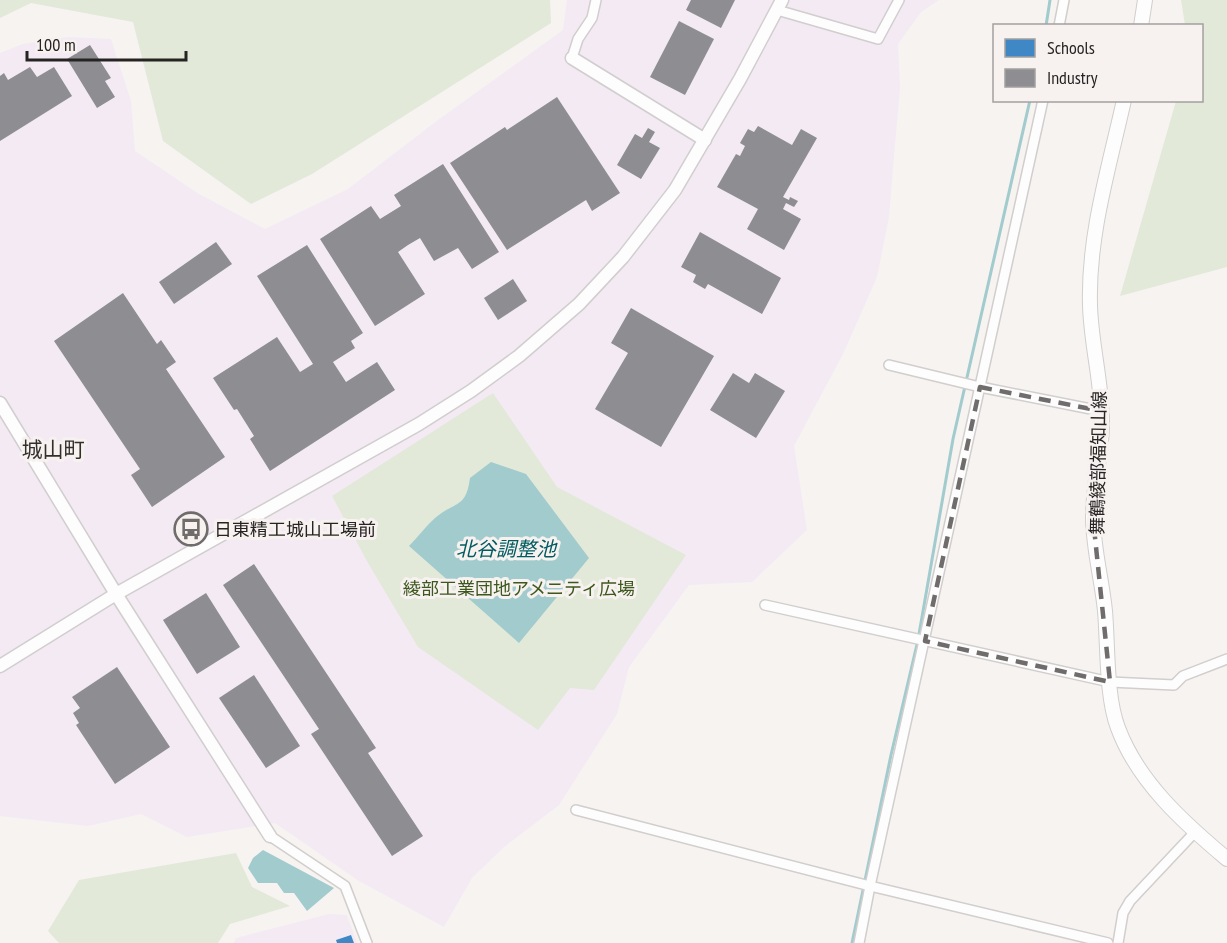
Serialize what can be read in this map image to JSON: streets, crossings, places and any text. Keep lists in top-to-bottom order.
{
  "streets": {
    "main road": ["舞鶴綾部福知山線"]
  },
  "districts": ["城山町"],
  "water": ["北谷調整池"],
  "parks": ["綾部工業団地アメニティ広場"],
  "places": {
    "bus stop": ["日東精工城山工場前"]
  },
  "legend": ["Schools", "Industry"],
  "scale_bar": "100 m"
}
